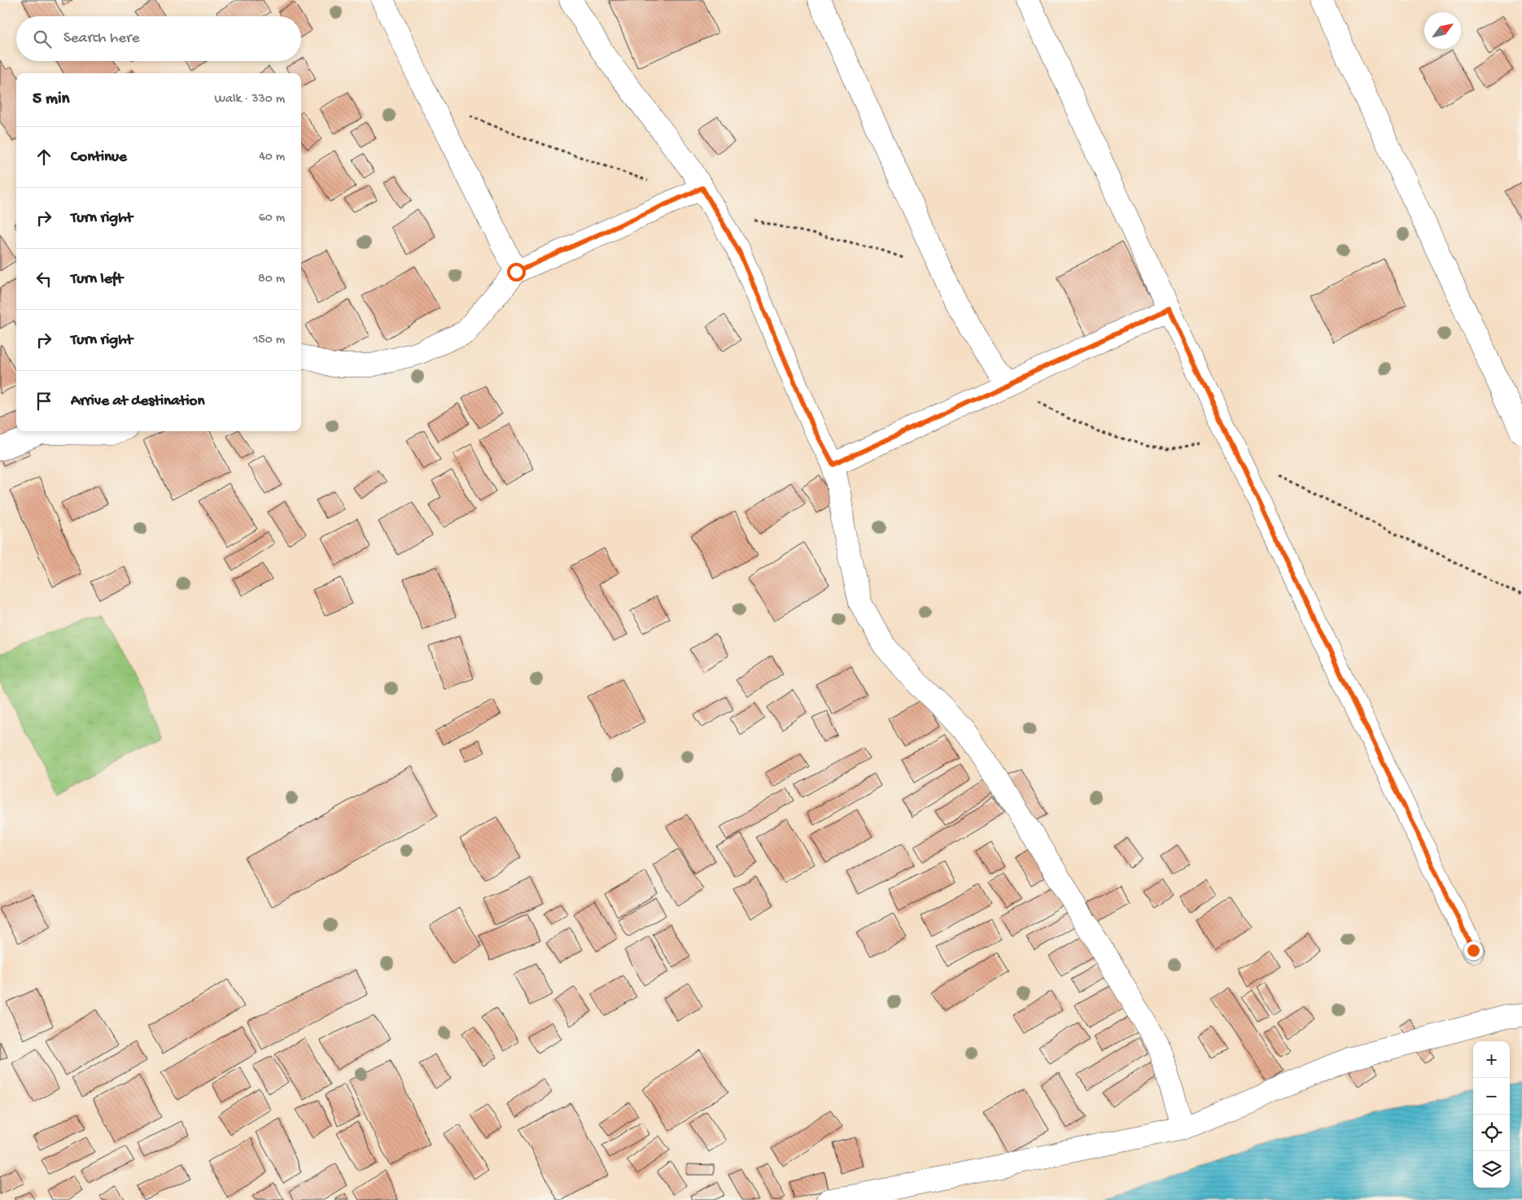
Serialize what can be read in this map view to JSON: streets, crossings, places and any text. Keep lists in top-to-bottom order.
{
  "north": "top right",
  "page": {
    "search": "Search here",
    "heading": ["5 min", "Walk · 330 m"],
    "list": [
      ["Continue", "40 m"],
      ["Turn right", "60 m"],
      ["Turn left", "80 m"],
      ["Turn right", "150 m"],
      "Arrive at destination"
    ],
    "map_buttons": ["+", "−"]
  }
}
